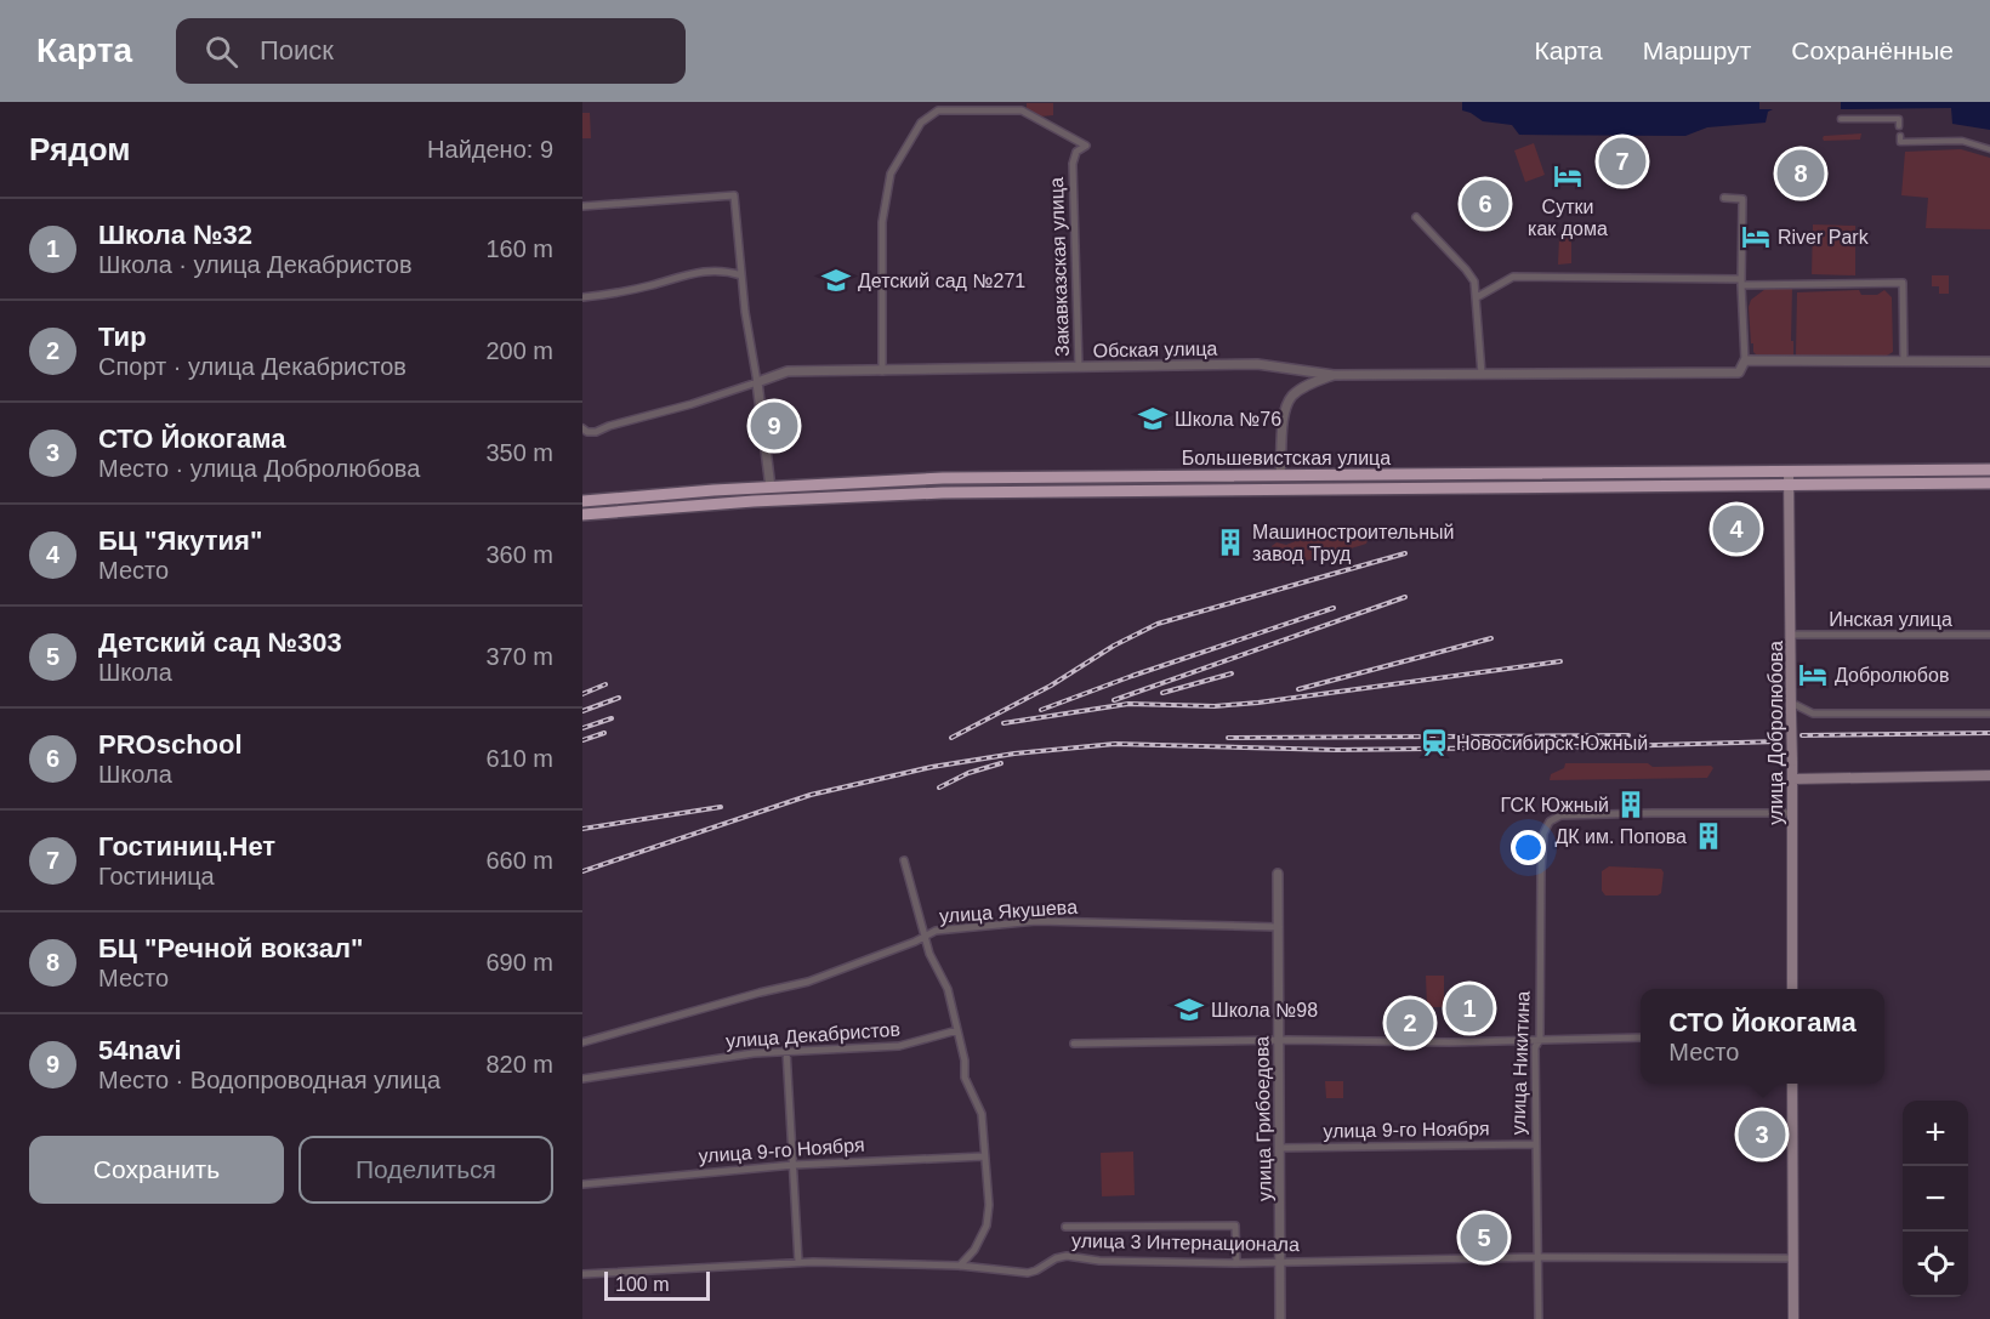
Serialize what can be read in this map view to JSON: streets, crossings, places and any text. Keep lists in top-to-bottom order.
{
  "streets": {
    "highway": ["Большевистская улица"],
    "main road": ["улица Добролюбова"],
    "street": [
      "Закавказская улица",
      "Обская улица",
      "Инская улица",
      "улица Якушева",
      "улица Декабристов",
      "улица Никитина",
      "улица Грибоедова",
      "улица 9-го Ноября",
      "улица 3 Интернационала"
    ]
  },
  "crossings": [
    ["Закавказская улица", "Обская улица"],
    ["Большевистская улица", "улица Добролюбова"],
    ["Инская улица", "улица Добролюбова"],
    ["улица Добролюбова", "улица Никитина"],
    ["улица Якушева", "улица Грибоедова"],
    ["улица Никитина", "улица 9-го Ноября"],
    ["улица Никитина", "улица 3 Интернационала"],
    ["улица Грибоедова", "улица 9-го Ноября"],
    ["улица Грибоедова", "улица 3 Интернационала"]
  ],
  "places": {
    "hotel": ["Сутки как дома", "River Park", "Добролюбов"],
    "school or university": ["Детский сад №271", "Школа №76", "Школа №98"],
    "building": ["Машиностроительный завод Труд", "ГСК Южный", "ДК им. Попова"],
    "station": ["Новосибирск-Южный"]
  },
  "scale_bar": "100 m",
  "page": {
    "header": "Карта",
    "search": "Поиск",
    "nav": ["Карта", "Маршрут", "Сохранённые"],
    "heading": ["Рядом", "Найдено: 9"],
    "pins": [
      "7",
      "8",
      "6",
      "9",
      "4",
      "1",
      "2",
      "3",
      "5"
    ],
    "list": [
      {
        "mark": "1",
        "name": "Школа №32",
        "note": "Школа · улица Декабристов",
        "value": "160 m"
      },
      {
        "mark": "2",
        "name": "Тир",
        "note": "Спорт · улица Декабристов",
        "value": "200 m"
      },
      {
        "mark": "3",
        "name": "СТО Йокогама",
        "note": "Место · улица Добролюбова",
        "value": "350 m"
      },
      {
        "mark": "4",
        "name": "БЦ \"Якутия\"",
        "note": "Место",
        "value": "360 m"
      },
      {
        "mark": "5",
        "name": "Детский сад №303",
        "note": "Школа",
        "value": "370 m"
      },
      {
        "mark": "6",
        "name": "PROschool",
        "note": "Школа",
        "value": "610 m"
      },
      {
        "mark": "7",
        "name": "Гостиниц.Нет",
        "note": "Гостиница",
        "value": "660 m"
      },
      {
        "mark": "8",
        "name": "БЦ \"Речной вокзал\"",
        "note": "Место",
        "value": "690 m"
      },
      {
        "mark": "9",
        "name": "54navi",
        "note": "Место · Водопроводная улица",
        "value": "820 m"
      }
    ],
    "popup": ["СТО Йокогама", "Место"],
    "map_buttons": ["+", "−"],
    "buttons": ["Сохранить", "Поделиться"],
    "scale": "100 m"
  }
}
